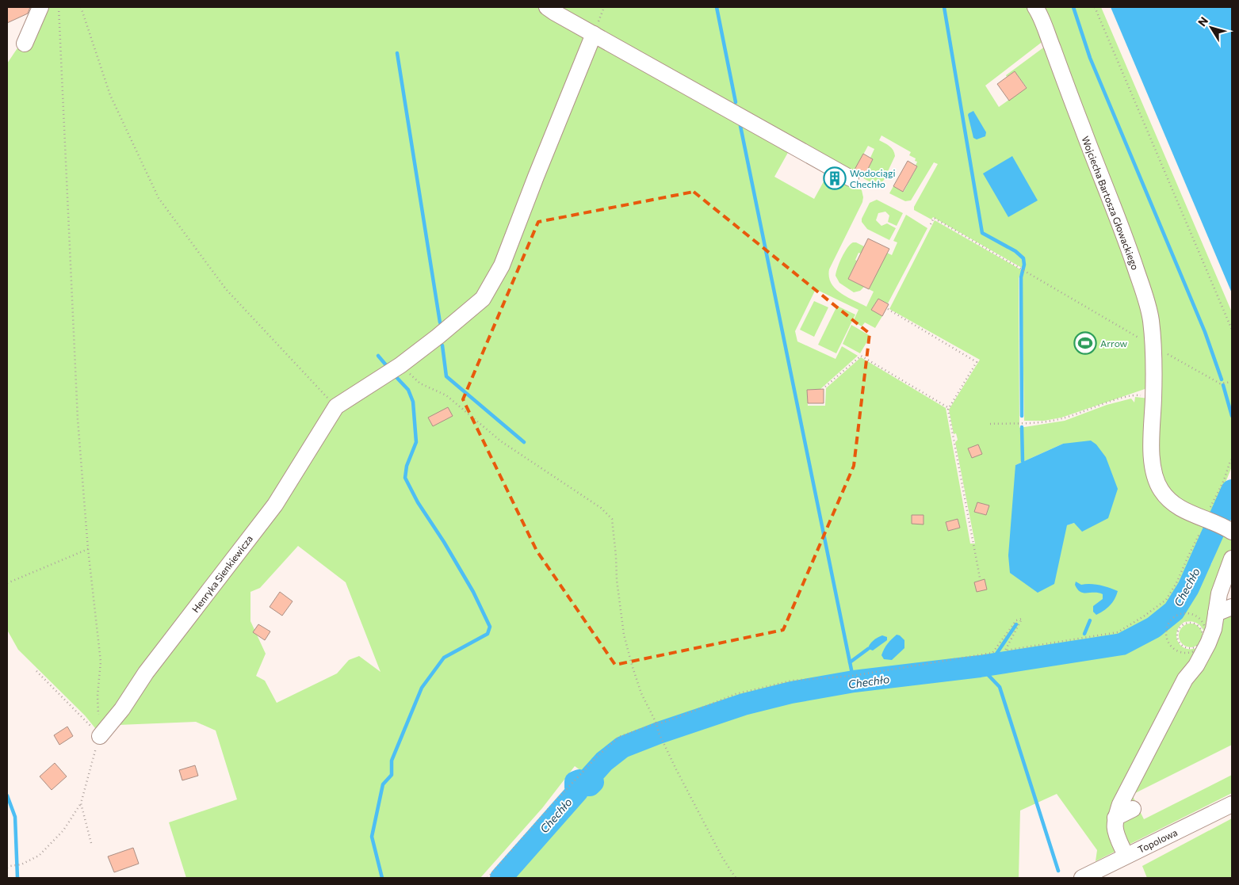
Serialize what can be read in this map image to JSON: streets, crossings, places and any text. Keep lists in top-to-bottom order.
{
  "streets": {
    "street": ["Wojciecha Bartosza Głowackiego", "Henryka Sienkiewicza", "Topolowa"]
  },
  "water": ["Chechło"],
  "places": {
    "building": ["Wodociągi Chechło"],
    "sports": ["Arrow"]
  },
  "north": "top left"
}
